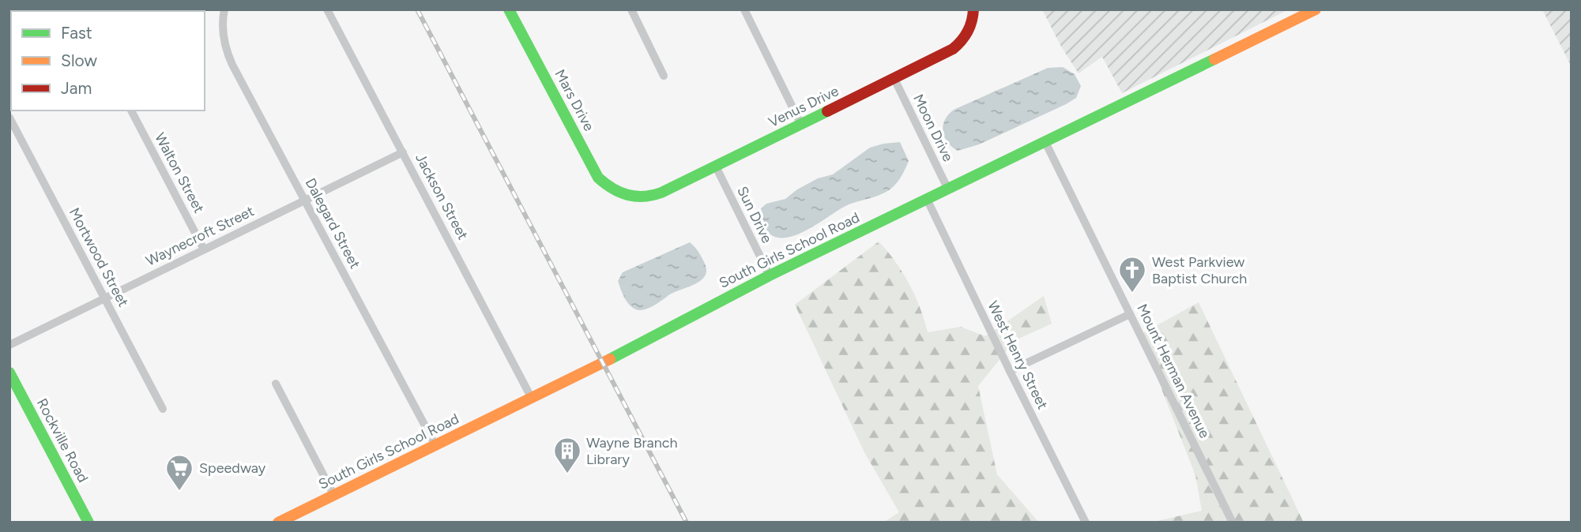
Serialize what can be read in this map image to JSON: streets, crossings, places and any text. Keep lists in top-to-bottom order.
{
  "streets": {
    "main road": [
      "Mars Drive",
      "Venus Drive",
      "South Girls School Road",
      "Rockville Road"
    ],
    "street": [
      "Moon Drive",
      "Walton Street",
      "Jackson Street",
      "Sun Drive",
      "Dalegard Street",
      "Waynecroft Street",
      "Mortwood Street",
      "West Henry Street",
      "Mount Herman Avenue"
    ]
  },
  "crossings": [
    ["Mars Drive", "Venus Drive"],
    ["Venus Drive", "Moon Drive"],
    ["Venus Drive", "Sun Drive"],
    ["Moon Drive", "South Girls School Road"],
    ["Walton Street", "Waynecroft Street"],
    ["Jackson Street", "Waynecroft Street"],
    ["Jackson Street", "South Girls School Road"],
    ["Sun Drive", "South Girls School Road"],
    ["Dalegard Street", "Waynecroft Street"],
    ["Dalegard Street", "South Girls School Road"],
    ["Waynecroft Street", "Mortwood Street"],
    ["South Girls School Road", "West Henry Street"],
    ["South Girls School Road", "Mount Herman Avenue"]
  ],
  "places": {
    "church": ["West Parkview Baptist Church"],
    "building": ["Wayne Branch Library"],
    "supermarket": ["Speedway"]
  },
  "legend": ["Fast", "Slow", "Jam"]
}
